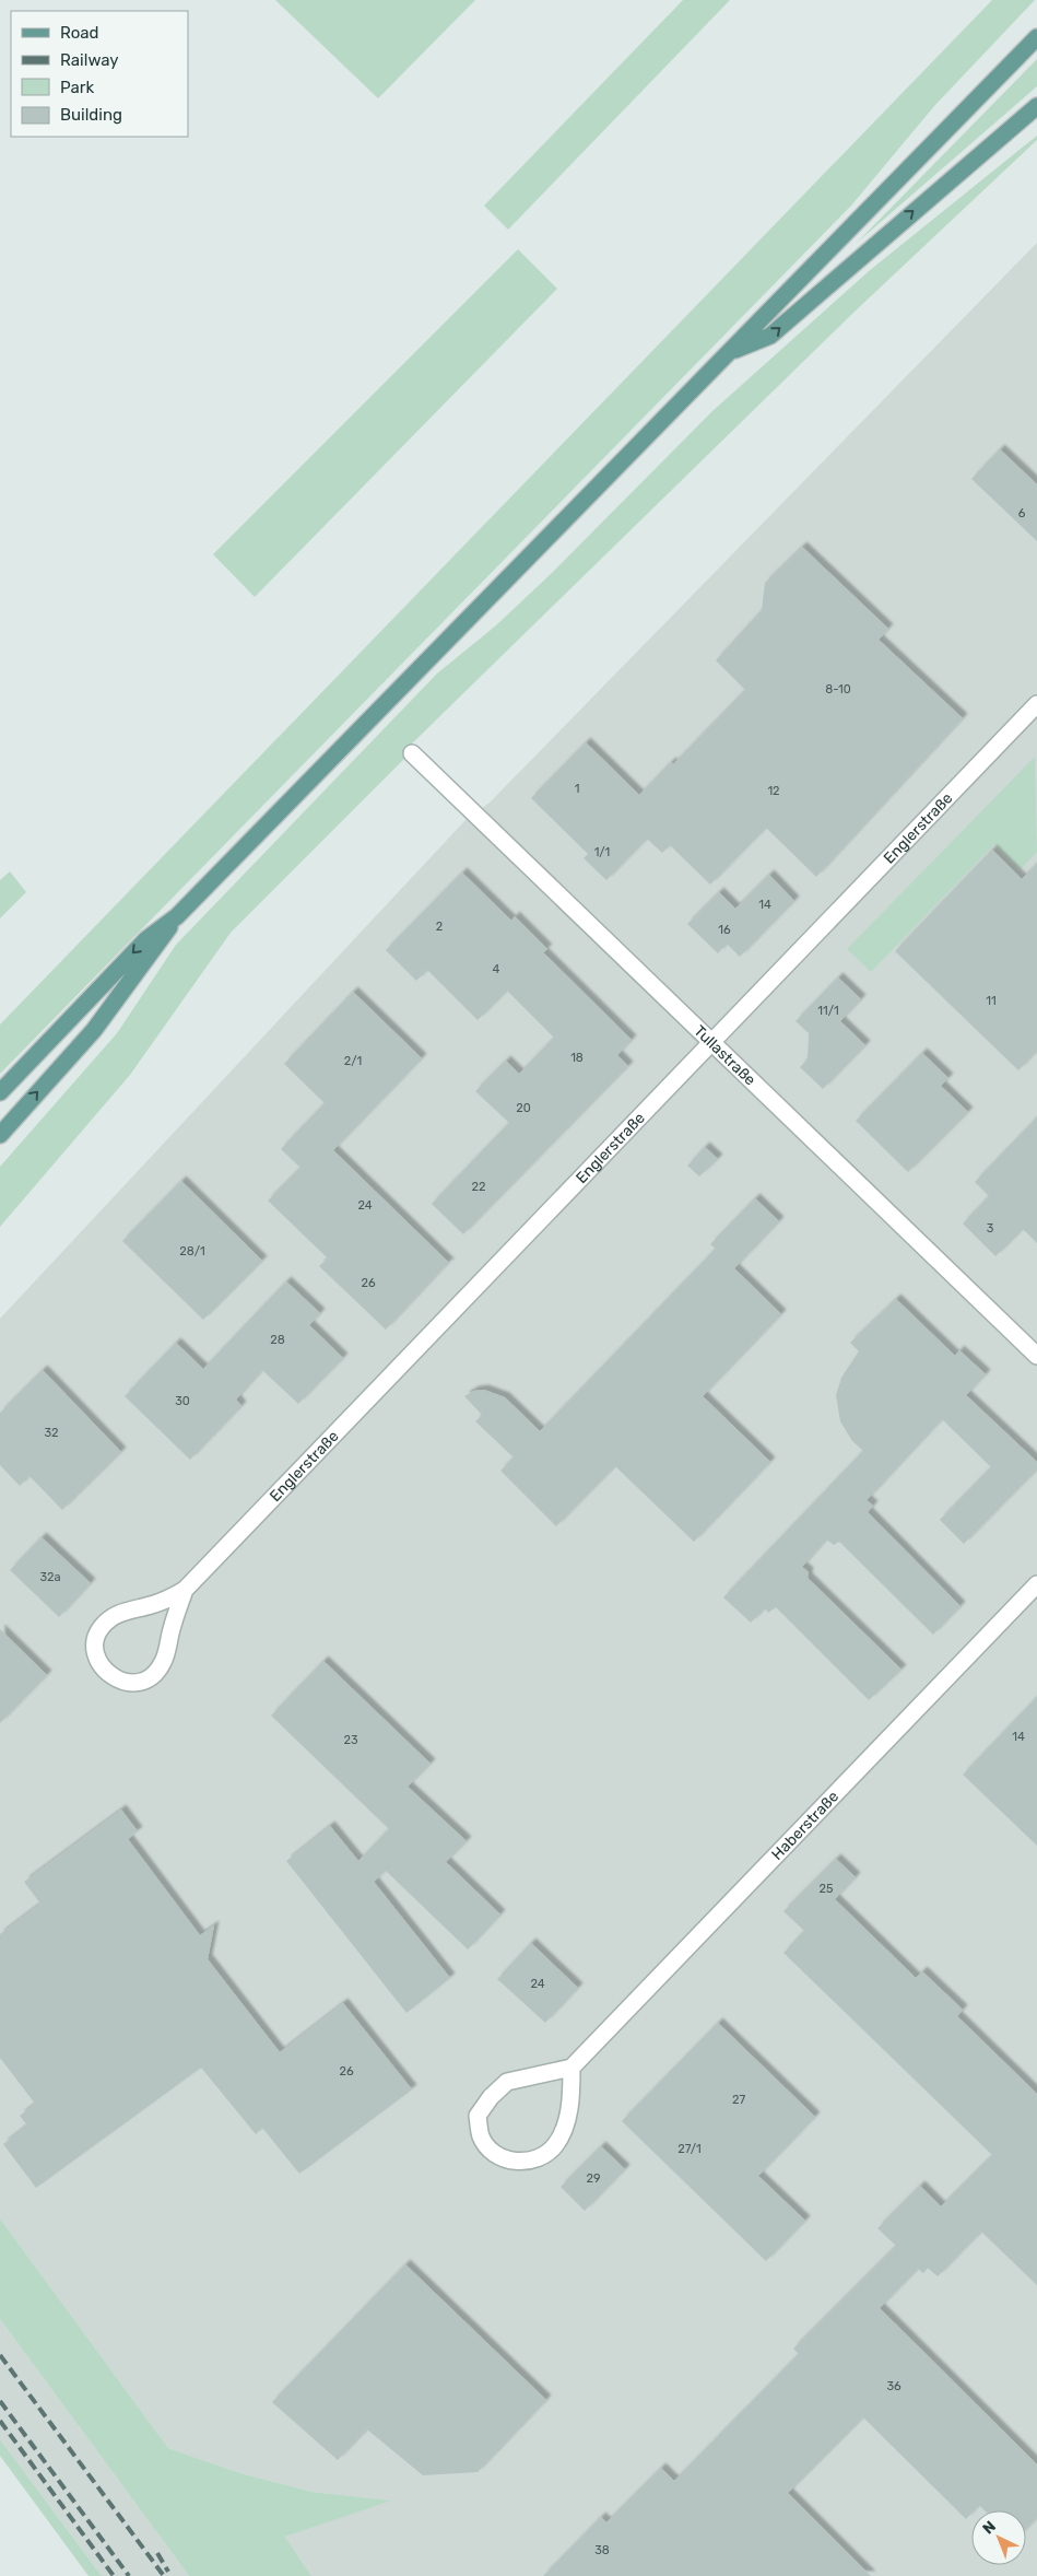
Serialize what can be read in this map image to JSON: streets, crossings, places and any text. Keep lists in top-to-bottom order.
{
  "streets": {
    "street": ["Englerstraße", "Tullastraße", "Haberstraße"]
  },
  "crossings": [
    ["Englerstraße", "Tullastraße"]
  ],
  "house_numbers": [
    "6",
    "8-10",
    "1",
    "12",
    "1/1",
    "14",
    "2",
    "16",
    "4",
    "11",
    "11/1",
    "18",
    "2/1",
    "20",
    "22",
    "24",
    "3",
    "28/1",
    "26",
    "28",
    "30",
    "32",
    "32a",
    "14",
    "23",
    "25",
    "24",
    "26",
    "27",
    "27/1",
    "29",
    "36",
    "38"
  ],
  "legend": [
    "Road",
    "Railway",
    "Park",
    "Building"
  ],
  "north": "top left"
}
